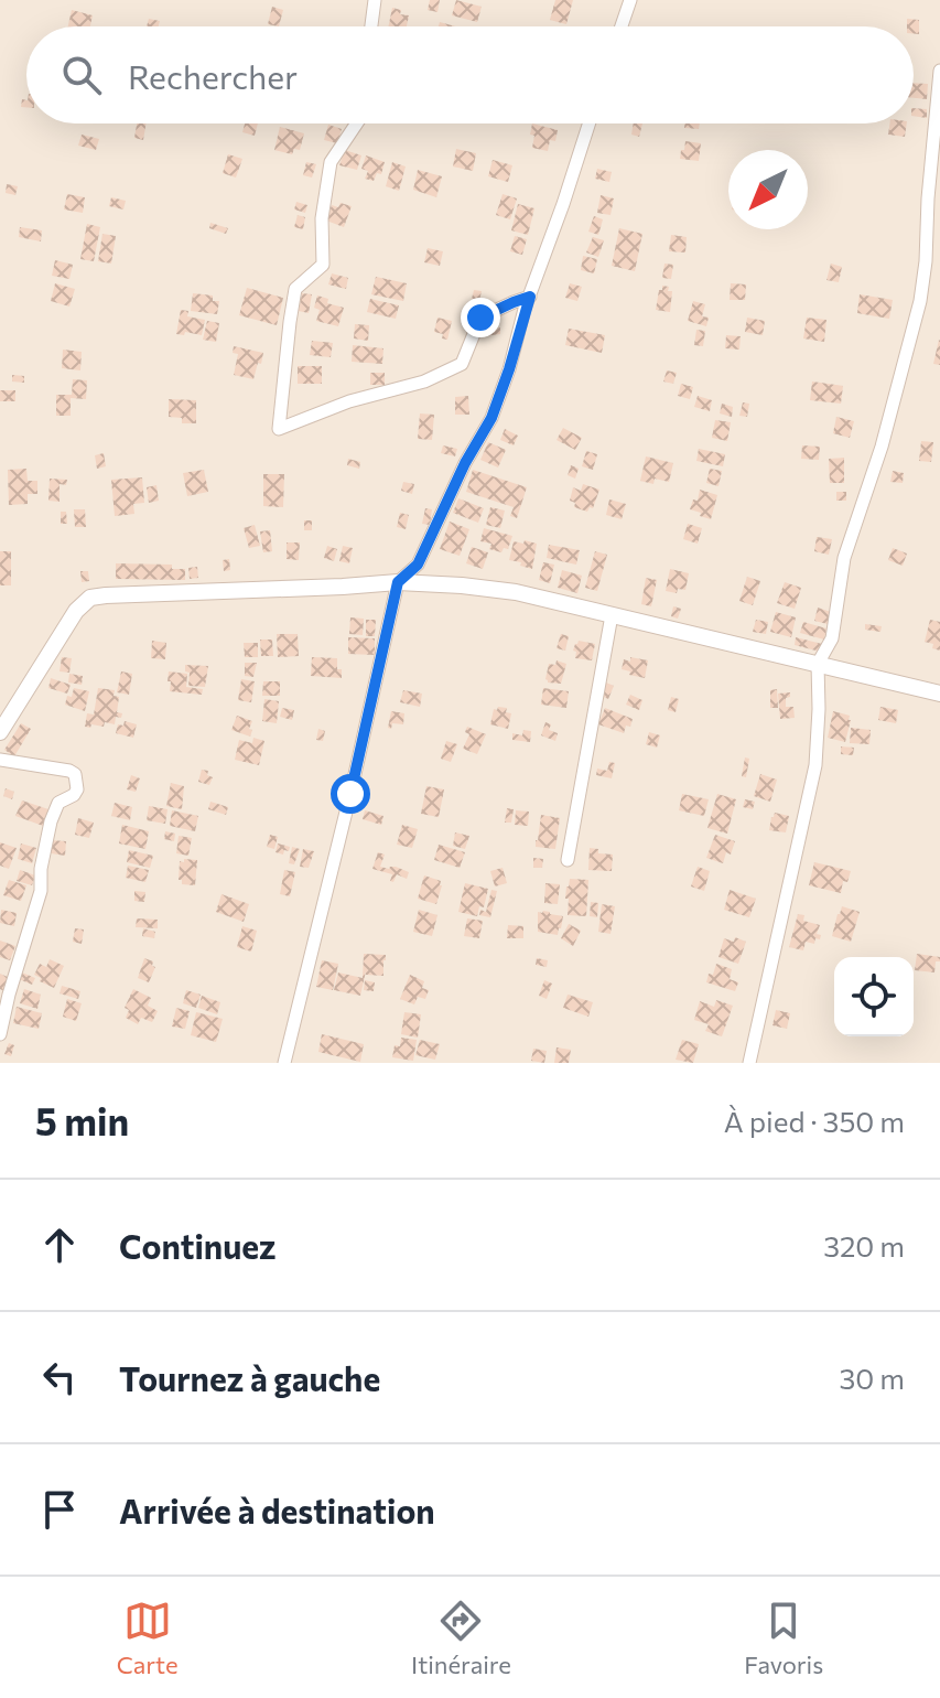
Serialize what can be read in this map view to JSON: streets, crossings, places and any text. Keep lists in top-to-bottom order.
{
  "north": "bottom left",
  "page": {
    "search": "Rechercher",
    "heading": ["5 min", "À pied · 350 m"],
    "list": [
      ["Continuez", "320 m"],
      ["Tournez à gauche", "30 m"],
      "Arrivée à destination"
    ],
    "nav": ["Carte", "Itinéraire", "Favoris"]
  }
}
